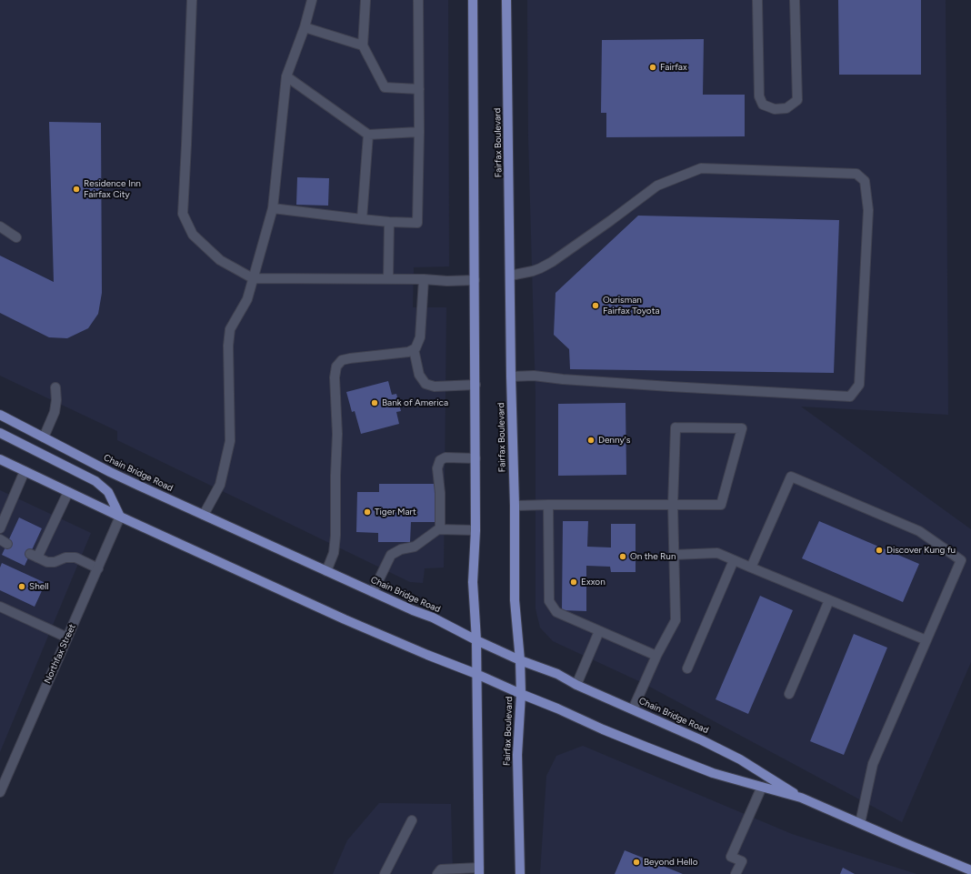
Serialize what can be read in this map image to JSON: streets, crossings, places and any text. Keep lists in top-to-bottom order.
{
  "streets": {
    "main road": ["Fairfax Boulevard", "Chain Bridge Road"],
    "street": ["Northfax Street"]
  },
  "crossings": [
    ["Fairfax Boulevard", "Chain Bridge Road"],
    ["Chain Bridge Road", "Northfax Street"]
  ],
  "places": [
    "Fairfax",
    "Residence Inn Fairfax City",
    "Ourisman Fairfax Toyota",
    "Bank of America",
    "Denny's",
    "Tiger Mart",
    "Discover Kung fu",
    "On the Run",
    "Exxon",
    "Shell",
    "Beyond Hello"
  ]
}
